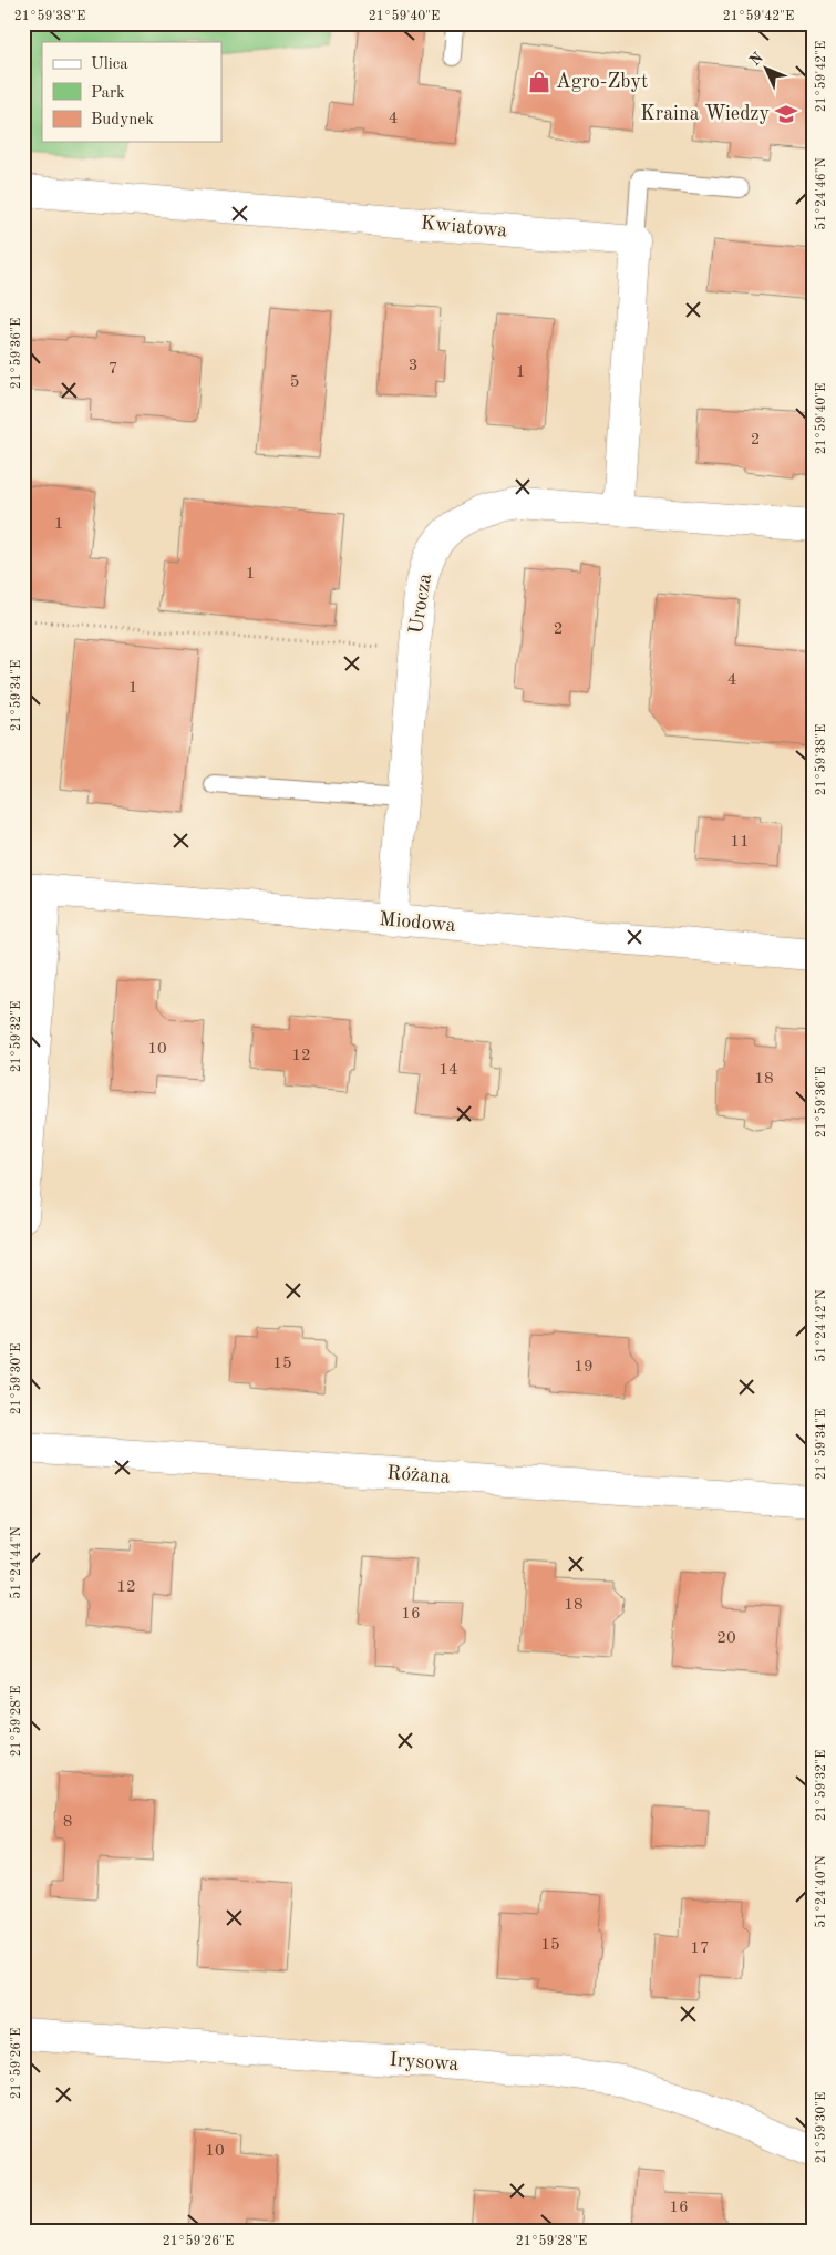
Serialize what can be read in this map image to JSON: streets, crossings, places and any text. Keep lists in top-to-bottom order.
{
  "streets": {
    "street": [
      "Kwiatowa",
      "Urocza",
      "Miodowa",
      "Różana",
      "Irysowa"
    ]
  },
  "crossings": [
    ["Urocza", "Miodowa"]
  ],
  "places": {
    "shop": ["Agro-Zbyt"],
    "school or university": ["Kraina Wiedzy"]
  },
  "house_numbers": [
    "4",
    "3",
    "7",
    "1",
    "5",
    "2",
    "1",
    "1",
    "2",
    "4",
    "1",
    "11",
    "10",
    "12",
    "14",
    "18",
    "15",
    "19",
    "12",
    "18",
    "16",
    "20",
    "8",
    "15",
    "17",
    "10",
    "16"
  ],
  "legend": ["Ulica", "Park", "Budynek"],
  "north": "top left",
  "coordinates": [
    "21°59'38\"E",
    "21°59'40\"E",
    "21°59'42\"E",
    "51°24'46\"N",
    "21°59'36\"E",
    "21°59'34\"E",
    "21°59'32\"E",
    "51°24'42\"N",
    "21°59'30\"E",
    "51°24'44\"N",
    "21°59'28\"E",
    "51°24'40\"N",
    "21°59'26\"E"
  ]
}
